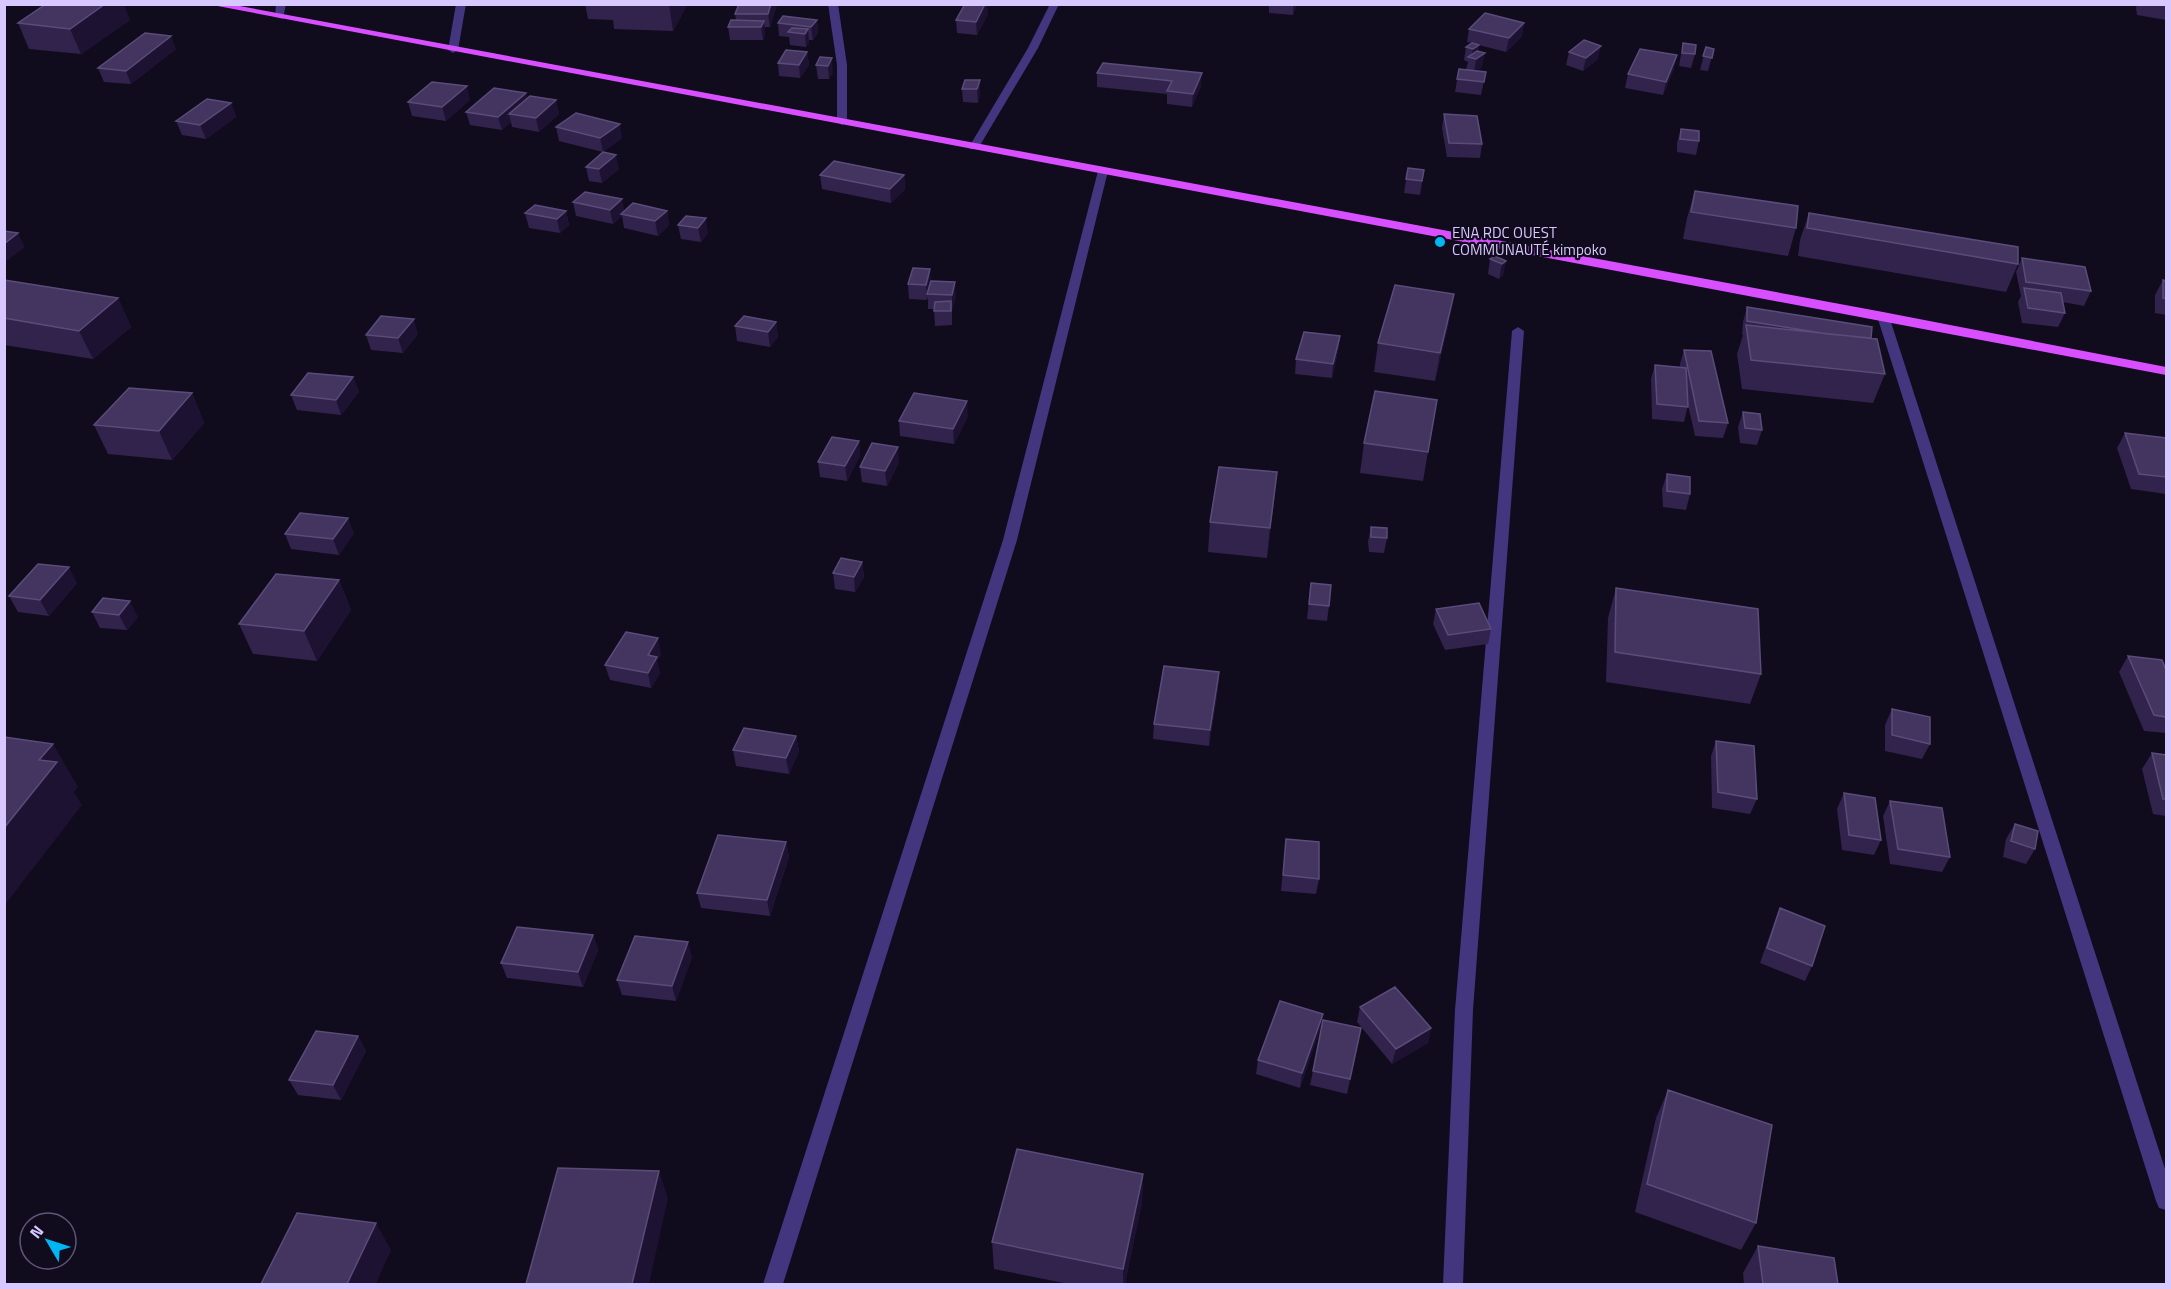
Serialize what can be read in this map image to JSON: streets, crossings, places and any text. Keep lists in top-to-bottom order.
{
  "places": ["ENA RDC OUEST COMMUNAUTÉ kimpoko"],
  "north": "top left"
}
